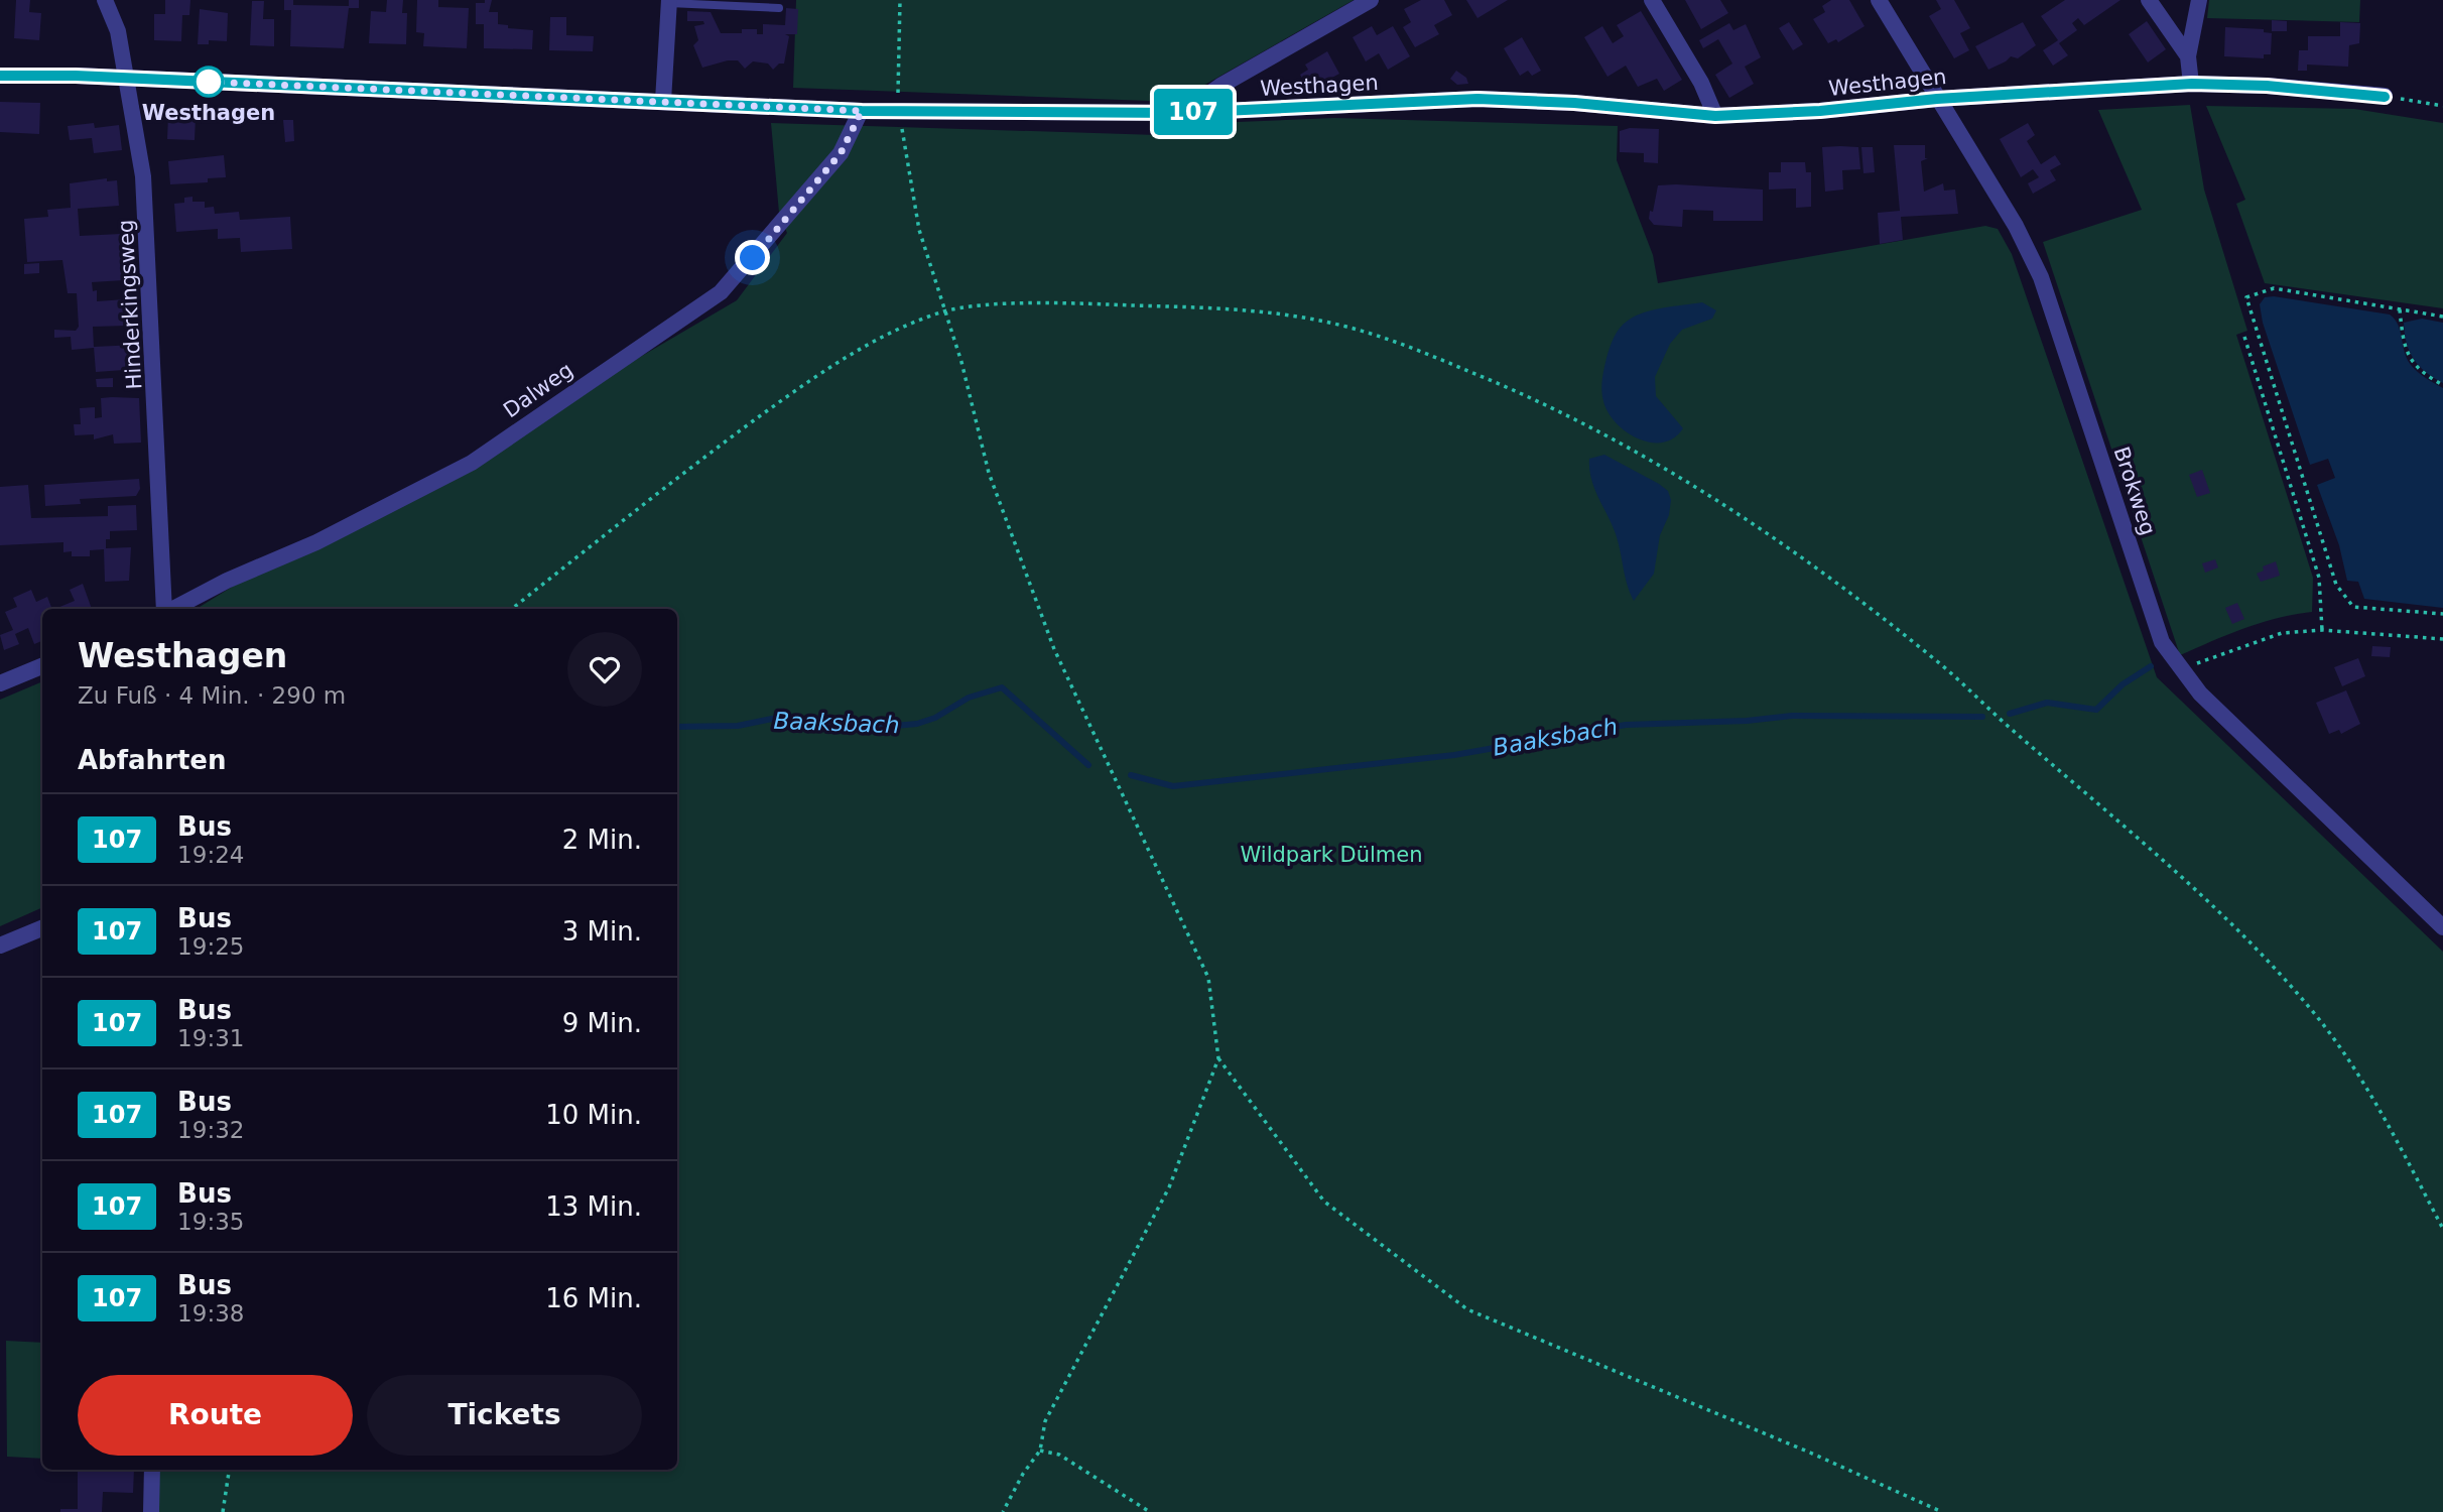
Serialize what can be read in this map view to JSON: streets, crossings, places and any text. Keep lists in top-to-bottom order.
{
  "streets": {
    "street": [
      "Westhagen",
      "Hinderkingsweg",
      "Dalweg",
      "Brokweg"
    ]
  },
  "crossings": [
    ["Westhagen", "Hinderkingsweg"],
    ["Westhagen", "Dalweg"],
    ["Westhagen", "Brokweg"]
  ],
  "water": ["Baaksbach"],
  "parks": ["Wildpark Dülmen"],
  "places": ["Westhagen"],
  "lines": ["bus line 107"],
  "page": {
    "on_map": "107",
    "heading": [
      ["Westhagen", "Zu Fuß · 4 Min. · 290 m"],
      "Abfahrten"
    ],
    "list": [
      {
        "mark": "107",
        "name": "Bus",
        "note": "19:24",
        "value": "2 Min."
      },
      {
        "mark": "107",
        "name": "Bus",
        "note": "19:25",
        "value": "3 Min."
      },
      {
        "mark": "107",
        "name": "Bus",
        "note": "19:31",
        "value": "9 Min."
      },
      {
        "mark": "107",
        "name": "Bus",
        "note": "19:32",
        "value": "10 Min."
      },
      {
        "mark": "107",
        "name": "Bus",
        "note": "19:35",
        "value": "13 Min."
      },
      {
        "mark": "107",
        "name": "Bus",
        "note": "19:38",
        "value": "16 Min."
      }
    ],
    "buttons": ["Route", "Tickets"]
  }
}
